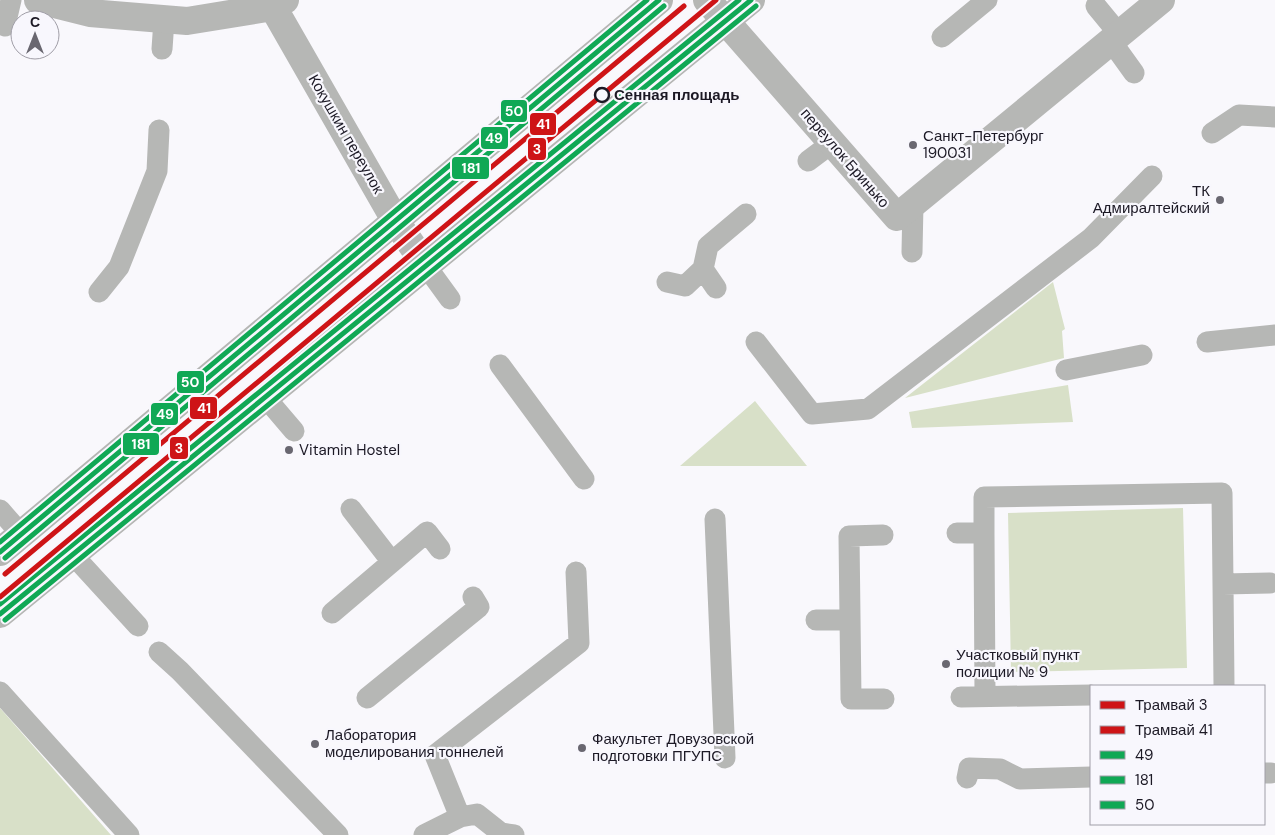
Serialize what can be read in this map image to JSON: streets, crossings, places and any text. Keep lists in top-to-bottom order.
{
  "streets": {
    "street": ["Кокушкин переулок", "переулок Бринько"]
  },
  "places": [
    "Сенная площадь",
    "Санкт-Петербург 190031",
    "ТК Адмиралтейский",
    "Vitamin Hostel",
    "Участковый пункт полиции № 9",
    "Лаборатория моделирования тоннелей",
    "Факультет Довузовской подготовки ПГУПС"
  ],
  "lines": [
    "tram line 3",
    "transit line 49",
    "transit line 50",
    "tram line 41",
    "transit line 181"
  ],
  "legend": [
    "Трамвай 3",
    "Трамвай 41",
    "49",
    "181",
    "50"
  ],
  "north": "top"
}
